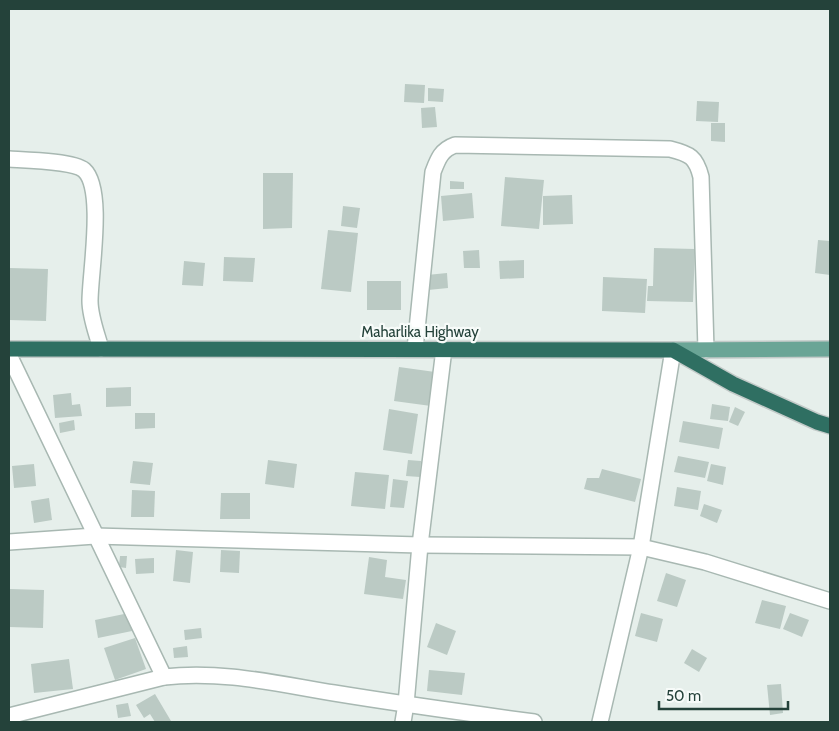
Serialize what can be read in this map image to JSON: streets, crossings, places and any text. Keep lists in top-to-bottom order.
{
  "streets": {
    "highway": ["Maharlika Highway"]
  },
  "scale_bar": "50 m"
}
